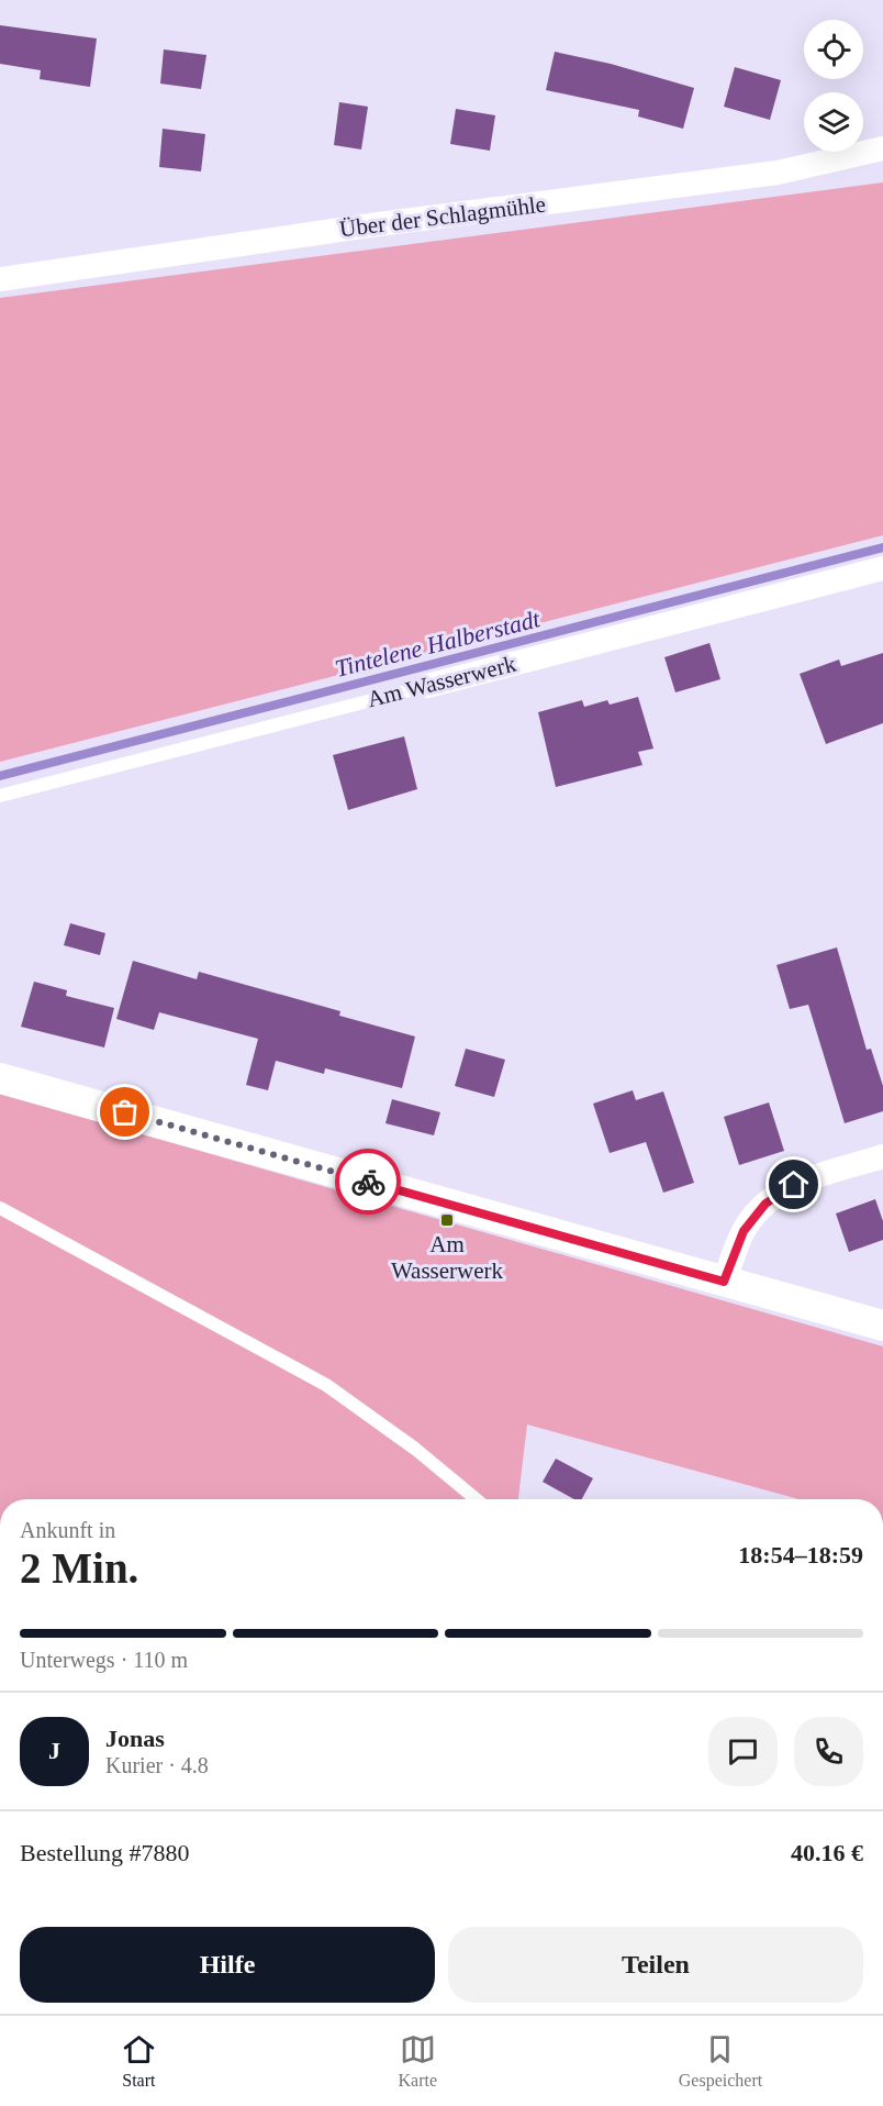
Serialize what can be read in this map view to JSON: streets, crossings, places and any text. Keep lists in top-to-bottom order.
{
  "streets": {
    "street": ["Über der Schlagmühle", "Am Wasserwerk"]
  },
  "water": ["Tintelene Halberstadt"],
  "places": {
    "transit": ["Am Wasserwerk"]
  },
  "page": {
    "heading": ["2 Min.", "Ankunft in", "18:54–18:59"],
    "panel": [
      "Jonas",
      "Kurier · 4.8",
      "Bestellung #7880",
      "40.16 €"
    ],
    "bar": "Unterwegs · 110 m",
    "round": "J",
    "buttons": ["Hilfe", "Teilen"],
    "tabs": ["Start", "Karte", "Gespeichert"]
  }
}
